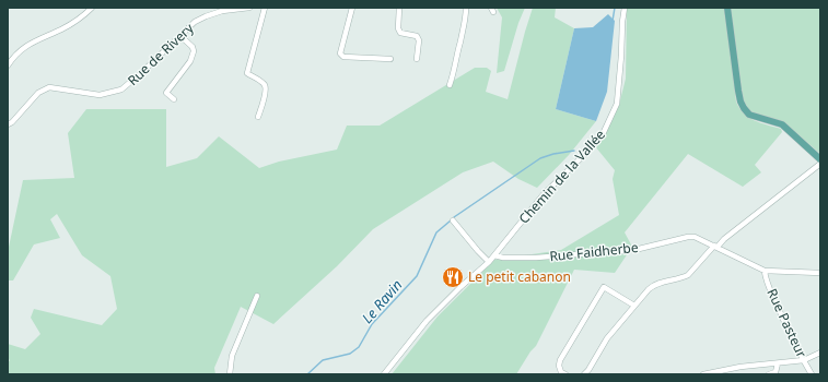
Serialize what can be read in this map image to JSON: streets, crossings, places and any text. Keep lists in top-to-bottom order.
{
  "streets": {
    "street": [
      "Rue de Rivery",
      "Chemin de la Vallée",
      "Rue Faidherbe",
      "Rue Pasteur"
    ]
  },
  "crossings": [
    ["Chemin de la Vallée", "Rue Faidherbe"],
    ["Rue Faidherbe", "Rue Pasteur"]
  ],
  "water": ["Le Ravin"],
  "places": {
    "restaurant": ["Le petit cabanon"]
  }
}
